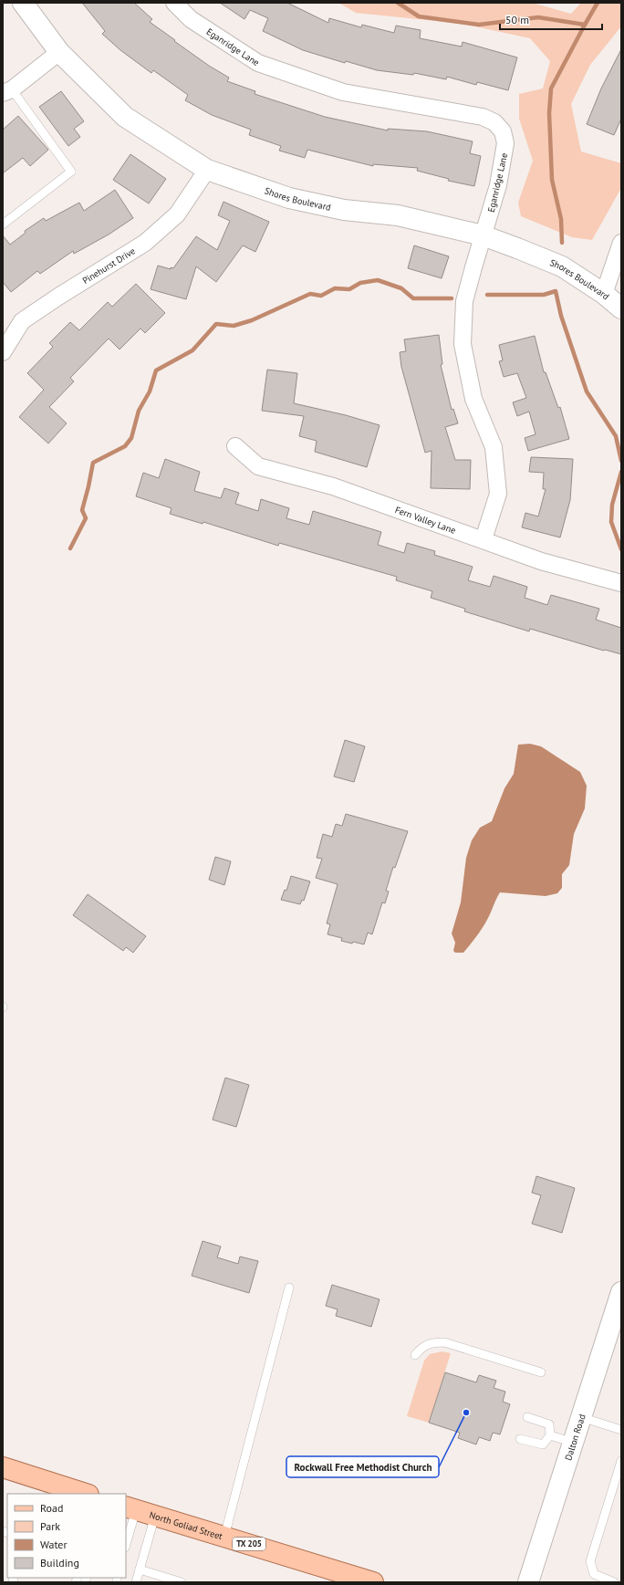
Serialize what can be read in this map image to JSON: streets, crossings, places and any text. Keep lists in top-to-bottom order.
{
  "streets": {
    "main road": ["North Goliad Street", "TX 205"],
    "street": [
      "Eganridge Lane",
      "Shores Boulevard",
      "Pinehurst Drive",
      "Fern Valley Lane",
      "Dalton Road"
    ]
  },
  "crossings": [
    ["Eganridge Lane", "Shores Boulevard"],
    ["Eganridge Lane", "Fern Valley Lane"],
    ["Shores Boulevard", "Pinehurst Drive"]
  ],
  "places": ["Rockwall Free Methodist Church"],
  "legend": [
    "Road",
    "Park",
    "Water",
    "Building"
  ],
  "scale_bar": "50 m"
}
